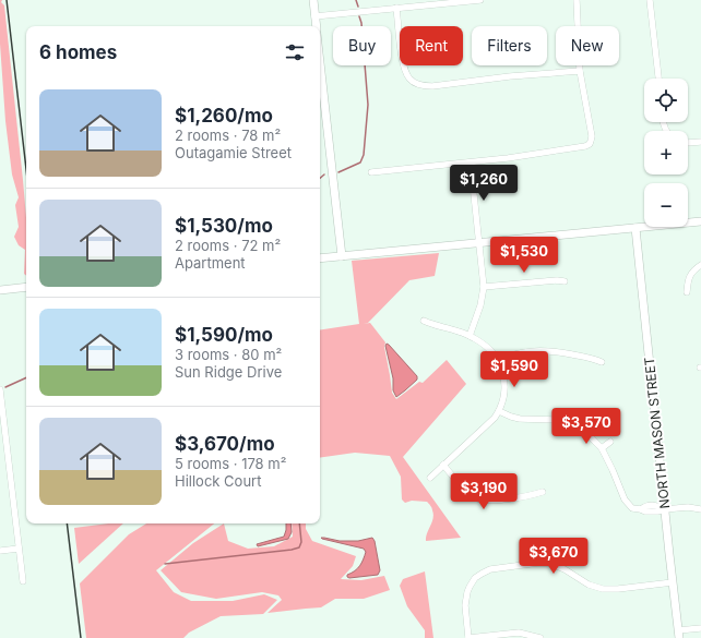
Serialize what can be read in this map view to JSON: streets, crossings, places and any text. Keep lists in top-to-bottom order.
{
  "streets": {
    "street": ["NORTH MASON STREET"]
  },
  "page": {
    "chip": [
      "Buy",
      "Rent",
      "Filters",
      "New"
    ],
    "heading": "6 homes",
    "map_buttons": ["+", "−"],
    "list": [
      {
        "name": "$1,260/mo",
        "note": "2 rooms · 78 m² · Outagamie Street"
      },
      {
        "name": "$1,530/mo",
        "note": "2 rooms · 72 m² · Apartment"
      },
      {
        "name": "$1,590/mo",
        "note": "3 rooms · 80 m² · Sun Ridge Drive"
      },
      {
        "name": "$3,670/mo",
        "note": "5 rooms · 178 m² · Hillock Court"
      }
    ],
    "price": [
      "$1,260",
      "$1,530",
      "$1,590",
      "$3,570",
      "$3,190",
      "$3,670"
    ]
  }
}
